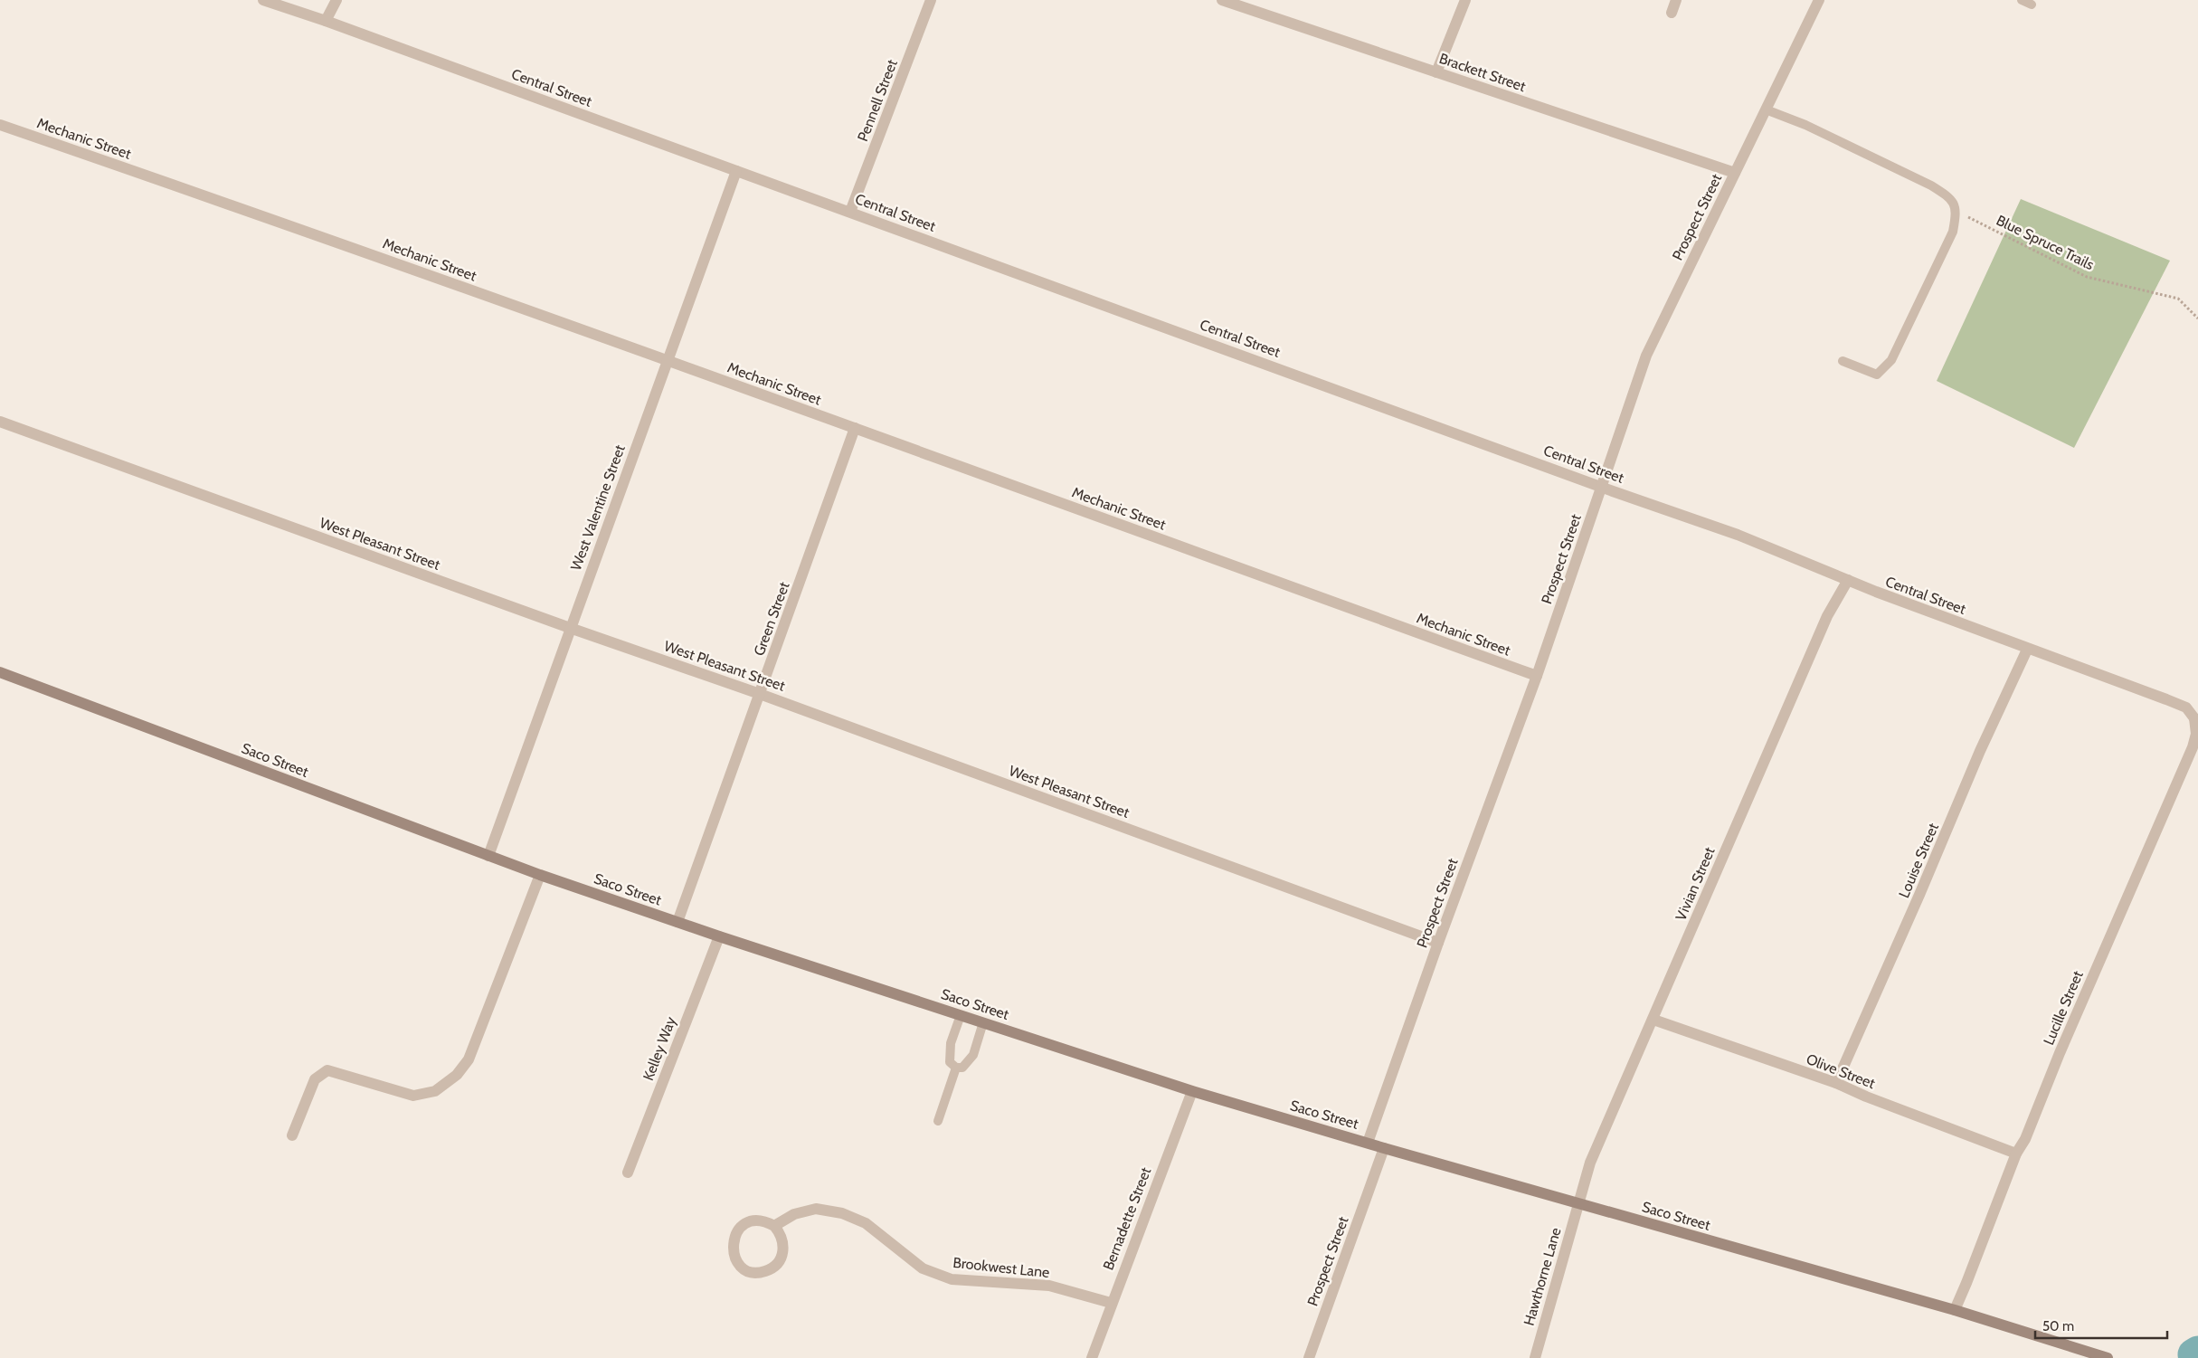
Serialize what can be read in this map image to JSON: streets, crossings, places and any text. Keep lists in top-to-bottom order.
{
  "streets": {
    "main road": ["Saco Street"],
    "street": [
      "Brackett Street",
      "Central Street",
      "Pennell Street",
      "Mechanic Street",
      "Prospect Street",
      "West Valentine Street",
      "West Pleasant Street",
      "Green Street",
      "Louise Street",
      "Vivian Street",
      "Lucille Street",
      "Kelley Way",
      "Olive Street",
      "Bernadette Street",
      "Brookwest Lane",
      "Hawthorne Lane"
    ],
    "path": ["Blue Spruce Trails"]
  },
  "crossings": [
    ["Brackett Street", "Prospect Street"],
    ["Central Street", "Pennell Street"],
    ["Central Street", "Prospect Street"],
    ["Central Street", "West Valentine Street"],
    ["Central Street", "Louise Street"],
    ["Central Street", "Vivian Street"],
    ["Central Street", "Lucille Street"],
    ["Mechanic Street", "Prospect Street"],
    ["Mechanic Street", "West Valentine Street"],
    ["Mechanic Street", "Green Street"],
    ["Prospect Street", "West Pleasant Street"],
    ["Prospect Street", "Saco Street"],
    ["West Valentine Street", "West Pleasant Street"],
    ["West Valentine Street", "Saco Street"],
    ["West Pleasant Street", "Green Street"],
    ["Green Street", "Saco Street"],
    ["Saco Street", "Vivian Street"],
    ["Saco Street", "Lucille Street"],
    ["Saco Street", "Kelley Way"],
    ["Saco Street", "Bernadette Street"],
    ["Saco Street", "Hawthorne Lane"],
    ["Louise Street", "Olive Street"],
    ["Vivian Street", "Olive Street"],
    ["Vivian Street", "Hawthorne Lane"],
    ["Lucille Street", "Olive Street"],
    ["Bernadette Street", "Brookwest Lane"]
  ],
  "scale_bar": "50 m"
}
